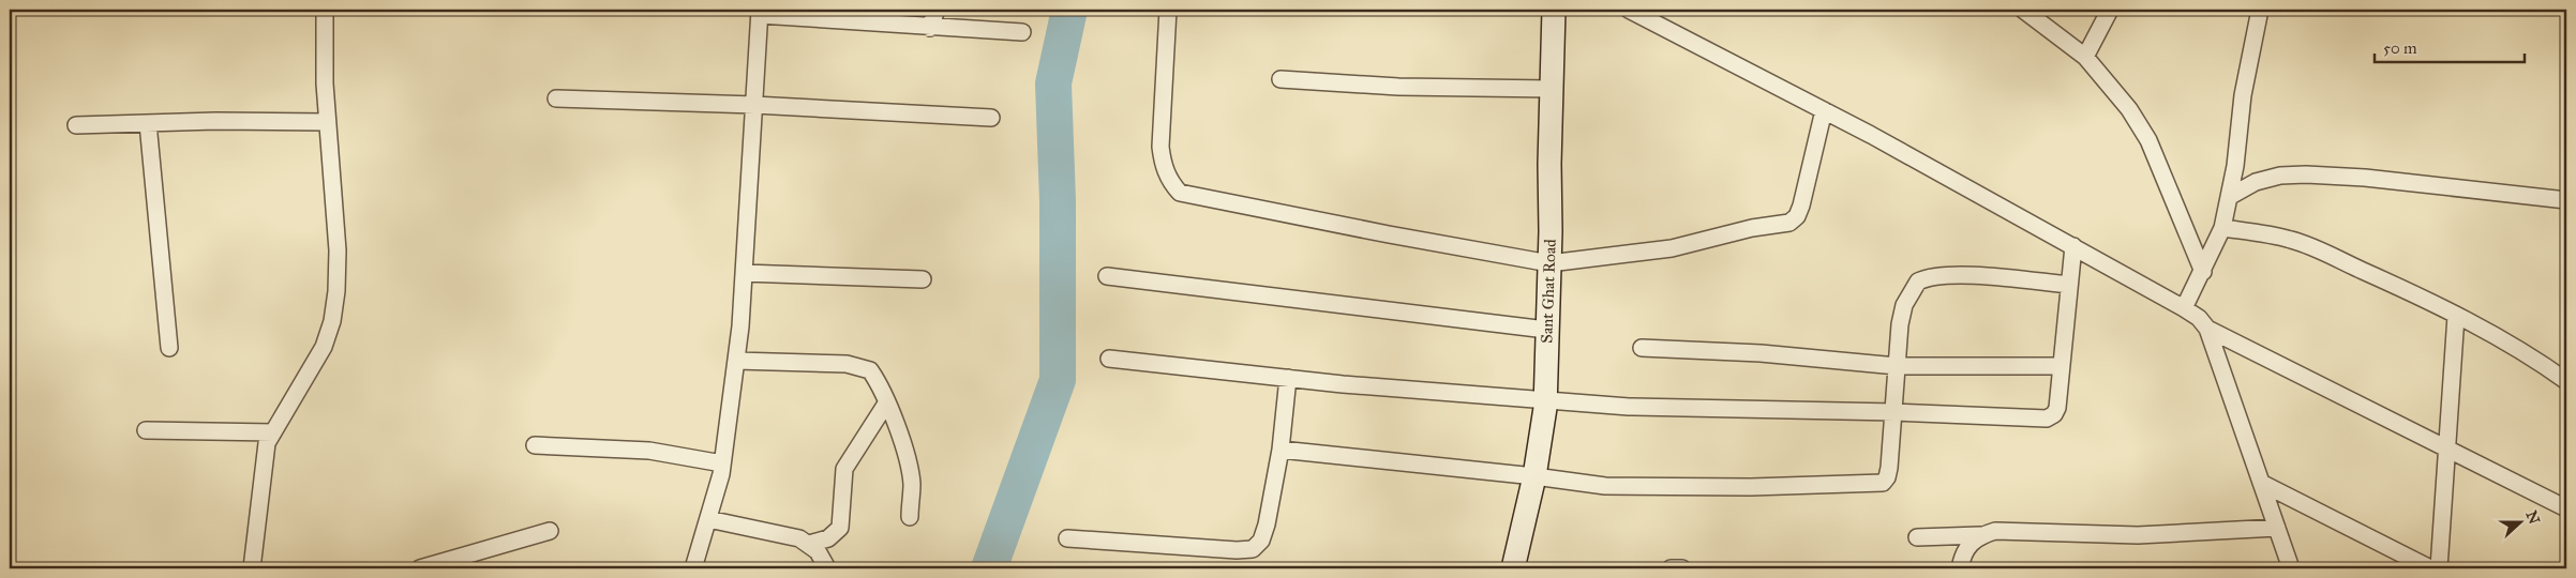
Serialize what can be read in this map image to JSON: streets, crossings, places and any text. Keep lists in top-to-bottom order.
{
  "streets": {
    "street": ["Sant Ghat Road"]
  },
  "scale_bar": "50 m",
  "north": "right"
}
